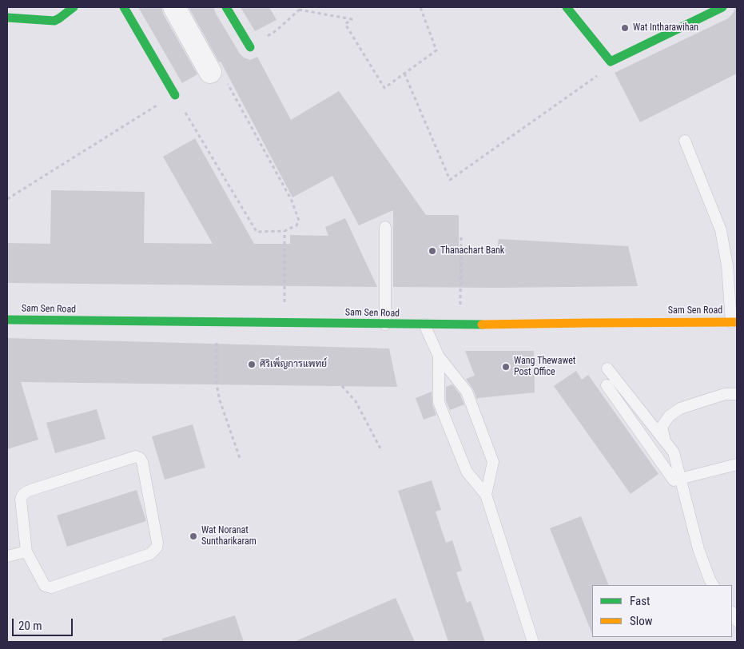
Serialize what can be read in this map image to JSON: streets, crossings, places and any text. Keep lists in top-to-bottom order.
{
  "streets": {
    "main road": ["Sam Sen Road"]
  },
  "places": [
    "Wat Intharawihan",
    "Thanachart Bank",
    "ศิริเพ็ญการแพทย์",
    "Wang Thewawet Post Office",
    "Wat Noranat Suntharikaram"
  ],
  "legend": ["Fast", "Slow"],
  "scale_bar": "20 m"
}
